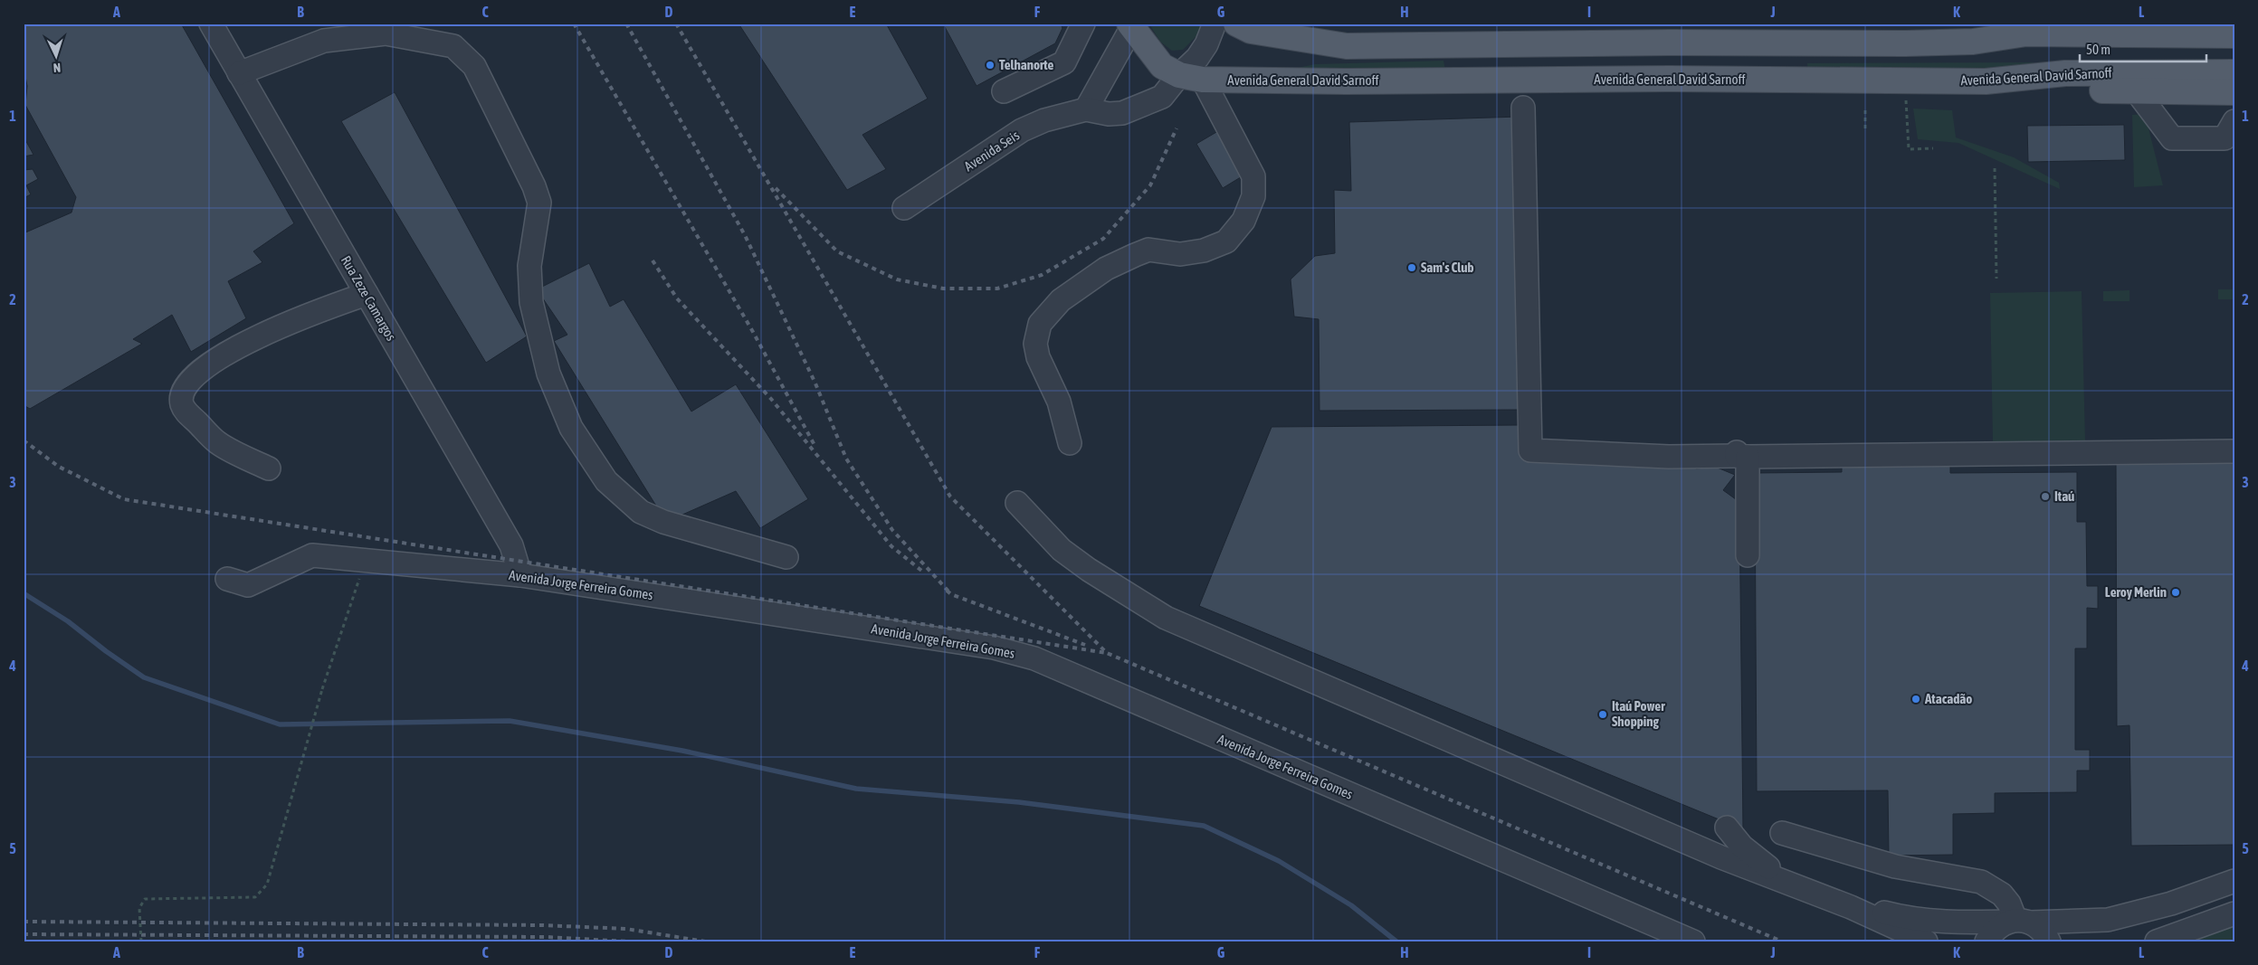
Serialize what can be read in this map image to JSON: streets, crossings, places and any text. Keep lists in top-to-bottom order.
{
  "streets": {
    "main road": ["Avenida General David Sarnoff"],
    "street": ["Avenida Seis", "Rua Zeze Camargos", "Avenida Jorge Ferreira Gomes"]
  },
  "crossings": [
    ["Avenida General David Sarnoff", "Avenida Seis"],
    ["Rua Zeze Camargos", "Avenida Jorge Ferreira Gomes"]
  ],
  "places": [
    "Telhanorte",
    "Sam's Club",
    "Itaú",
    "Leroy Merlin",
    "Atacadão",
    "Itaú Power Shopping"
  ],
  "scale_bar": "50 m",
  "north": "bottom",
  "grid": {
    "columns": [
      "A",
      "B",
      "C",
      "D",
      "E",
      "F",
      "G",
      "H",
      "I",
      "J",
      "K",
      "L"
    ],
    "rows": [
      "1",
      "2",
      "3",
      "4",
      "5"
    ]
  }
}
